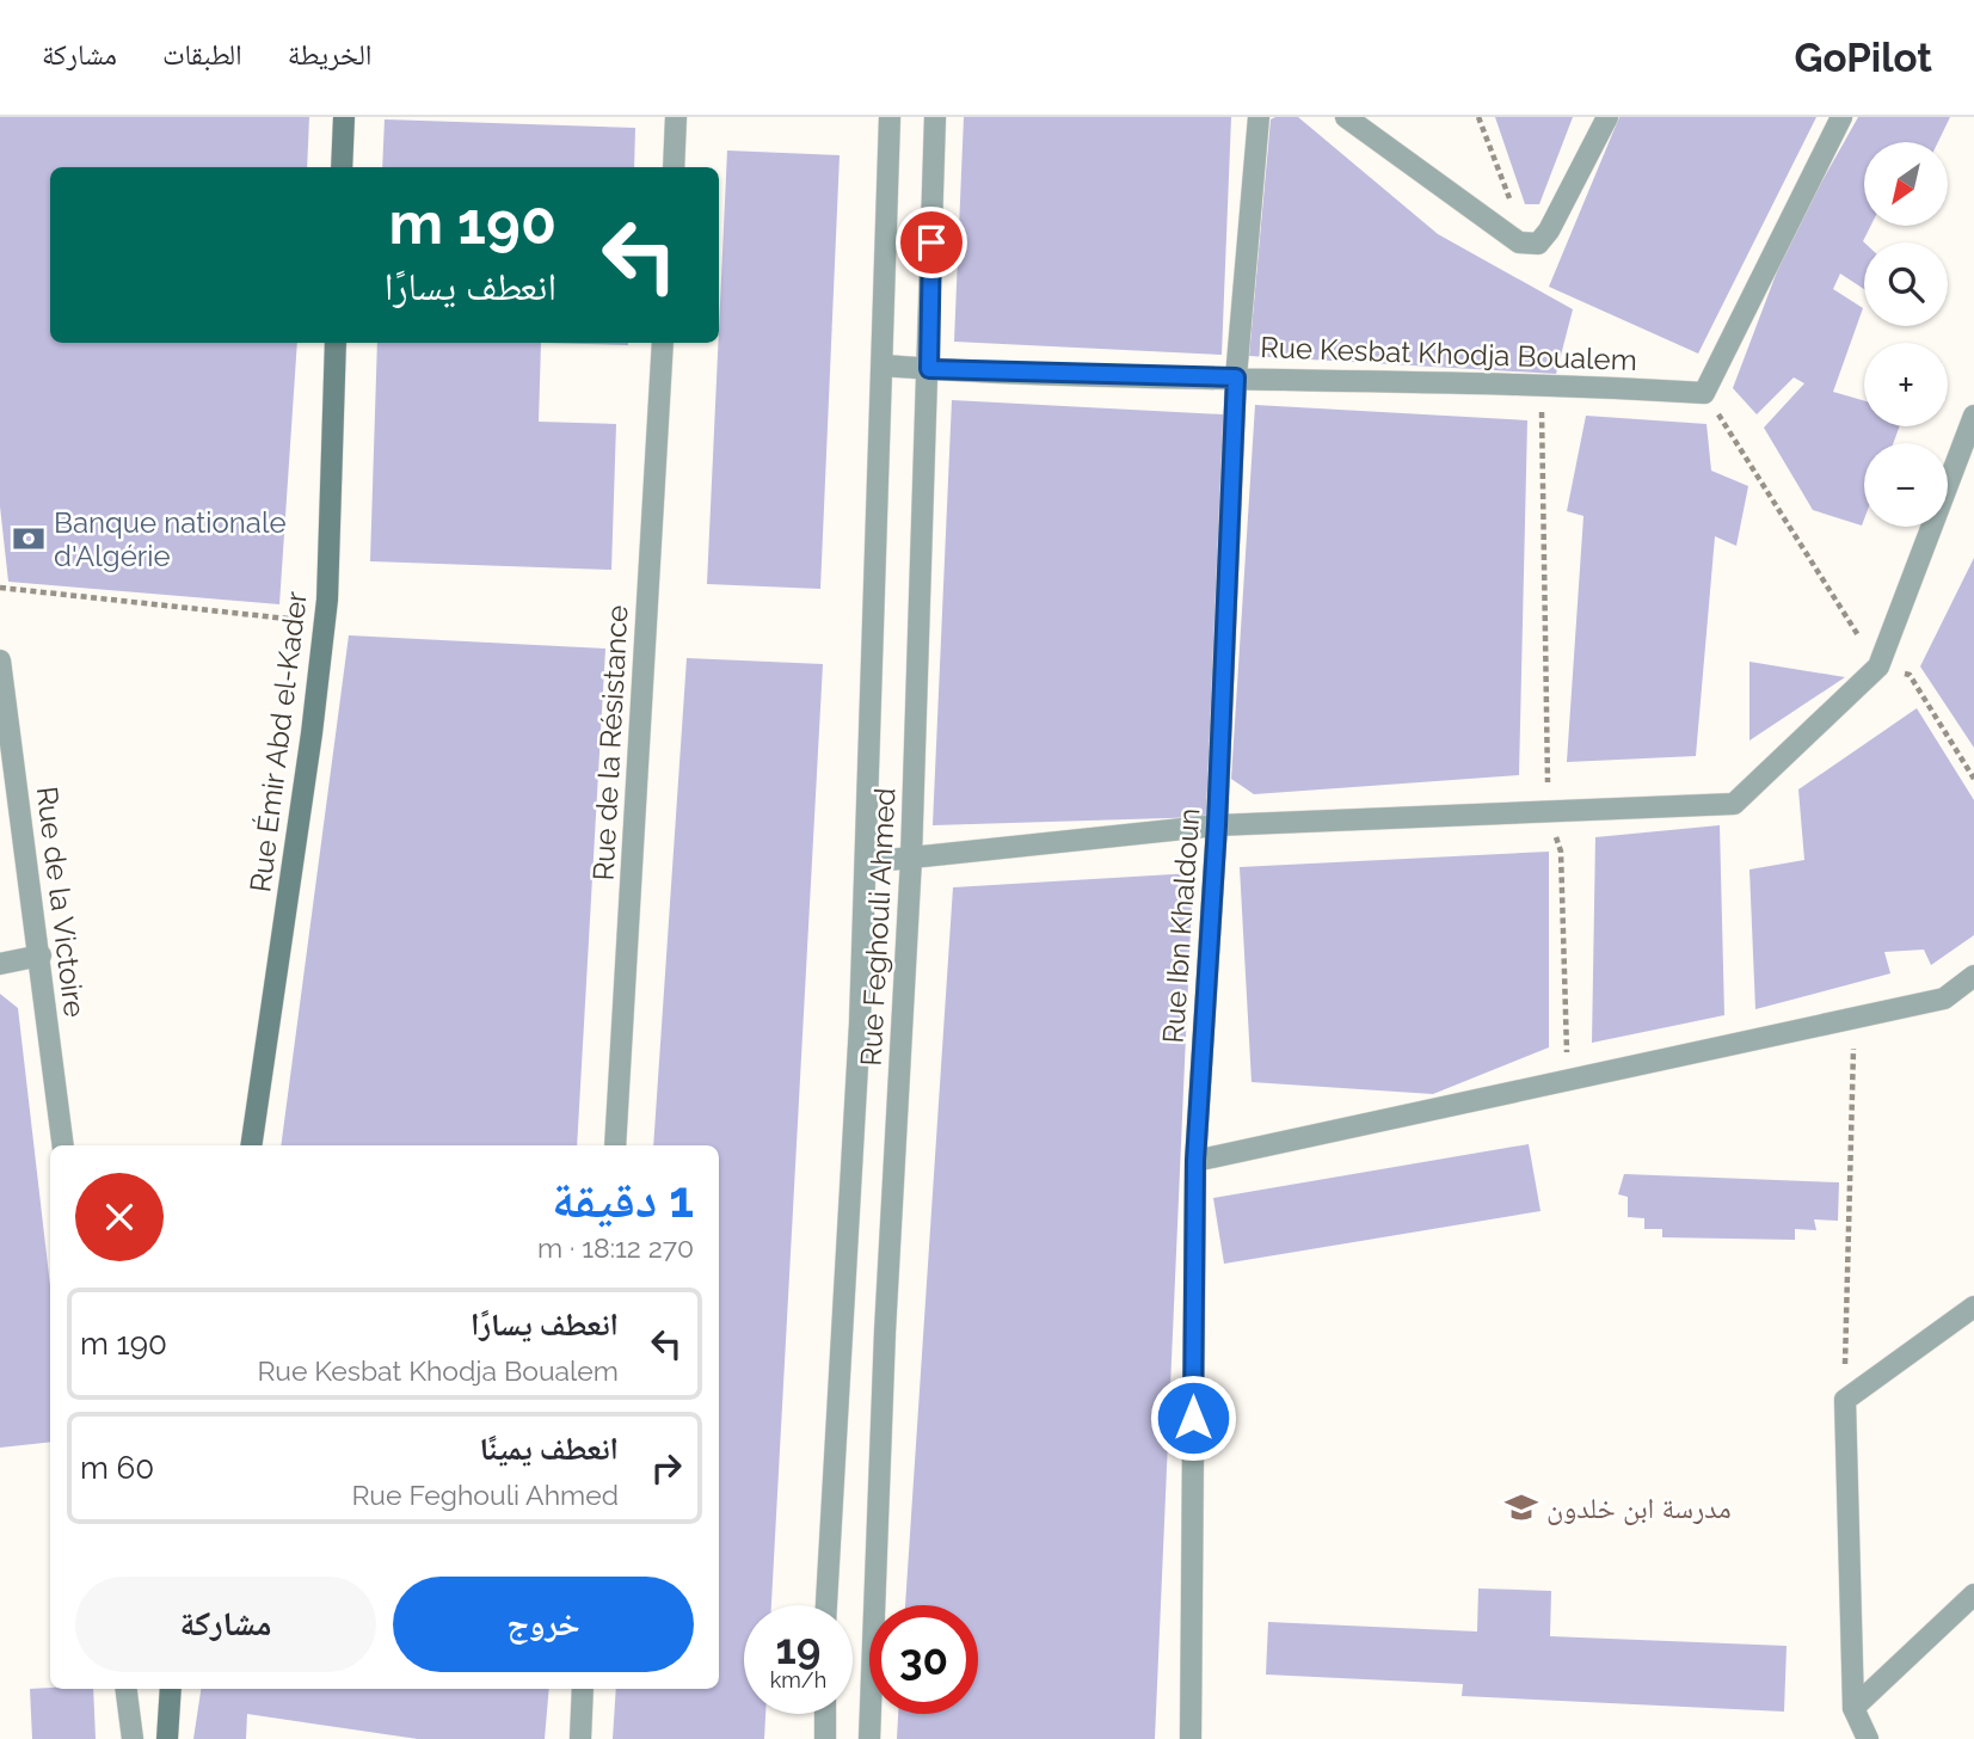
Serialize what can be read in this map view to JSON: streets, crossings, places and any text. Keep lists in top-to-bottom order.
{
  "streets": {
    "main road": ["Rue Émir Abd el-Kader"],
    "street": [
      "Rue Kesbat Khodja Boualem",
      "Rue de la Résistance",
      "Rue de la Victoire",
      "Rue Ibn Khaldoun",
      "Rue Feghouli Ahmed"
    ]
  },
  "crossings": [
    ["Rue Kesbat Khodja Boualem", "Rue Ibn Khaldoun"],
    ["Rue Kesbat Khodja Boualem", "Rue Feghouli Ahmed"]
  ],
  "places": {
    "bank": ["Banque nationale d'Algérie"],
    "school or university": ["مدرسة ابن خلدون"]
  },
  "north": "bottom left",
  "page": {
    "header": "GoPilot",
    "nav": ["الخريطة", "الطبقات", "مشاركة"],
    "map_buttons": ["+", "−"],
    "turn": ["190 m", "انعطف يسارًا"],
    "heading": ["1 دقيقة", "270 m · 18:12"],
    "list": [
      {
        "name": "انعطف يسارًا",
        "note": "Rue Kesbat Khodja Boualem",
        "value": "190 m"
      },
      {
        "name": "انعطف يمينًا",
        "note": "Rue Feghouli Ahmed",
        "value": "60 m"
      }
    ],
    "buttons": ["خروج", "مشاركة"],
    "speed": "19 km/h",
    "limit": "30"
  }
}
